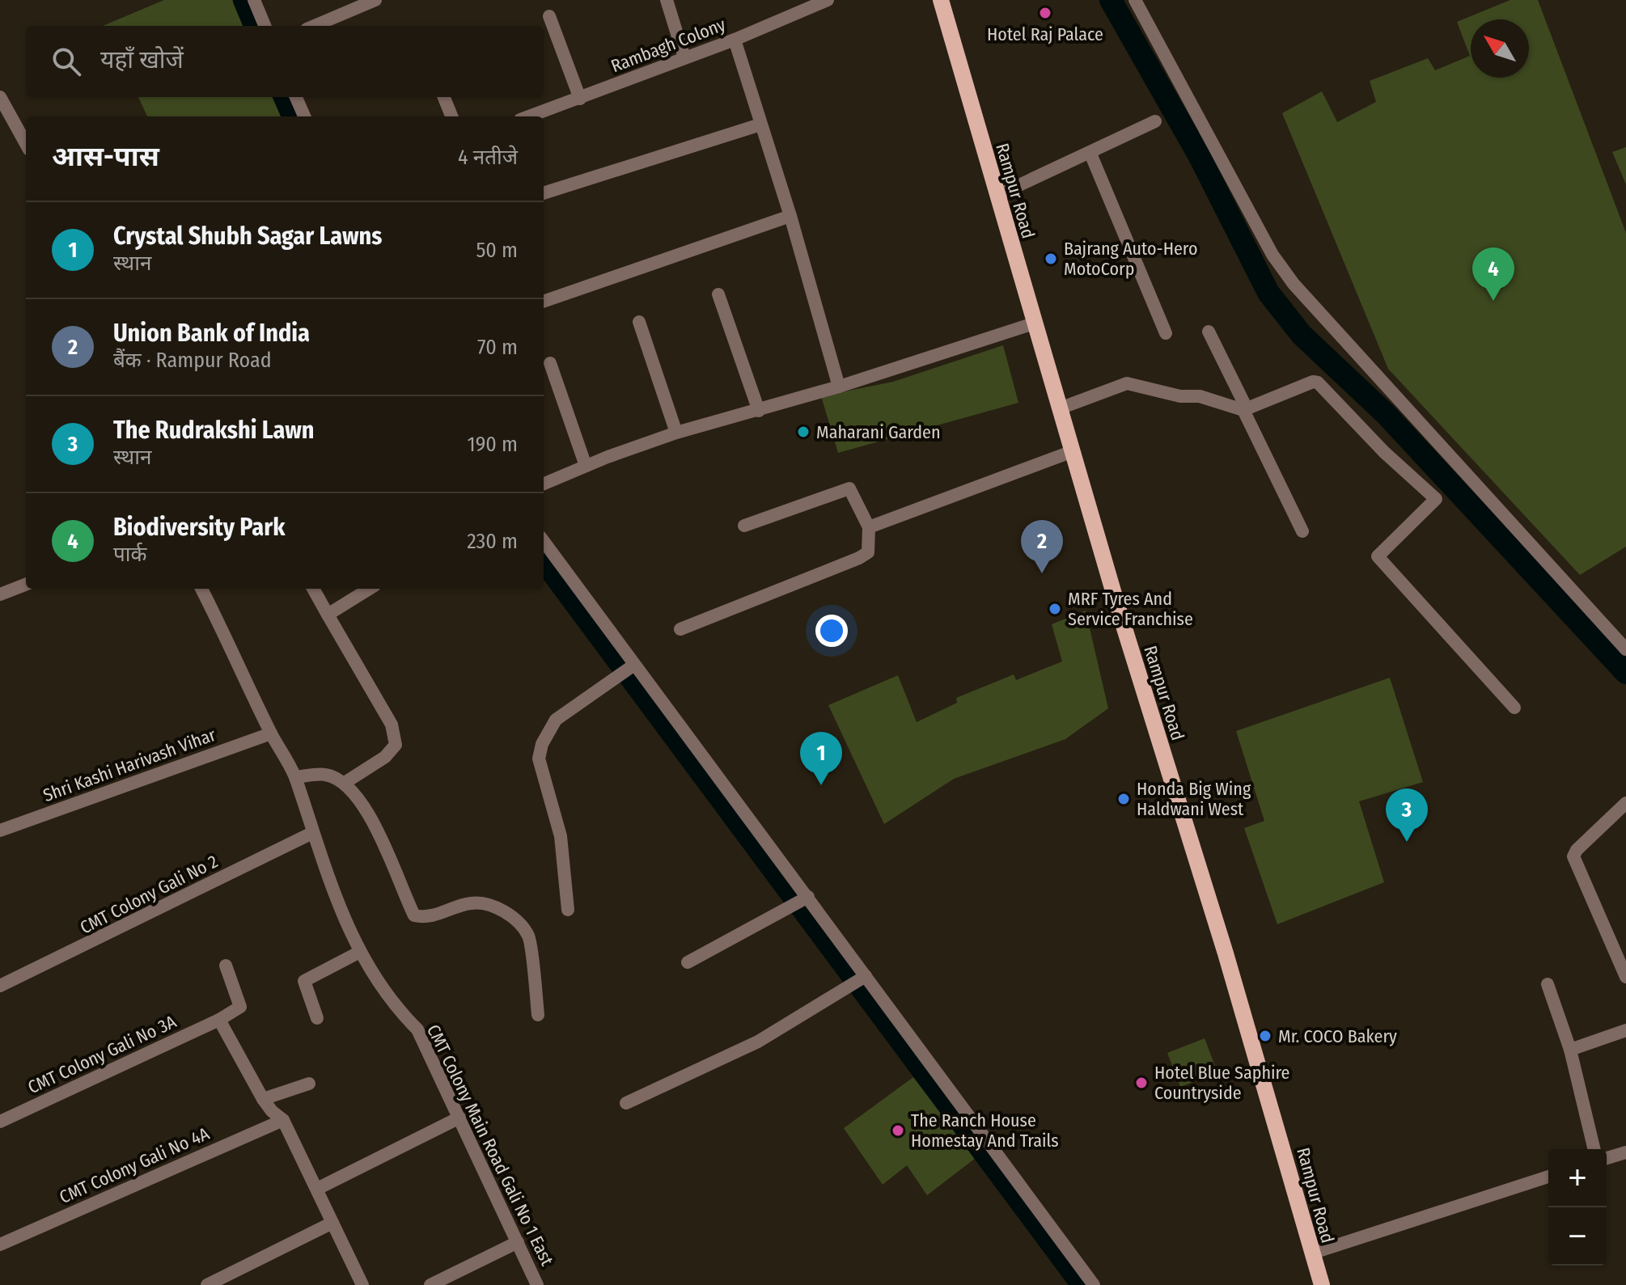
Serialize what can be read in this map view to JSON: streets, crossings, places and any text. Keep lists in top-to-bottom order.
{
  "streets": {
    "main road": ["Rampur Road"],
    "street": [
      "Rambagh Colony",
      "Shri Kashi Harivash Vihar",
      "CMT Colony Gali No 2",
      "CMT Colony Gali No 3A",
      "CMT Colony Main Road Gali No 1 East",
      "CMT Colony Gali No 4A"
    ]
  },
  "crossings": [
    ["Shri Kashi Harivash Vihar", "CMT Colony Main Road Gali No 1 East"],
    ["CMT Colony Gali No 2", "CMT Colony Main Road Gali No 1 East"]
  ],
  "places": [
    "Hotel Raj Palace",
    "Bajrang Auto-Hero MotoCorp",
    "Maharani Garden",
    "MRF Tyres And Service Franchise",
    "Honda Big Wing Haldwani West",
    "Mr. COCO Bakery",
    "Hotel Blue Saphire Countryside",
    "The Ranch House Homestay And Trails"
  ],
  "north": "top left",
  "page": {
    "search": "यहाँ खोजें",
    "heading": ["आस-पास", "4 नतीजे"],
    "list": [
      {
        "mark": "1",
        "name": "Crystal Shubh Sagar Lawns",
        "note": "स्थान",
        "value": "50 m"
      },
      {
        "mark": "2",
        "name": "Union Bank of India",
        "note": "बैंक · Rampur Road",
        "value": "70 m"
      },
      {
        "mark": "3",
        "name": "The Rudrakshi Lawn",
        "note": "स्थान",
        "value": "190 m"
      },
      {
        "mark": "4",
        "name": "Biodiversity Park",
        "note": "पार्क",
        "value": "230 m"
      }
    ],
    "pins": [
      "4",
      "2",
      "1",
      "3"
    ],
    "map_buttons": ["+", "−"]
  }
}
